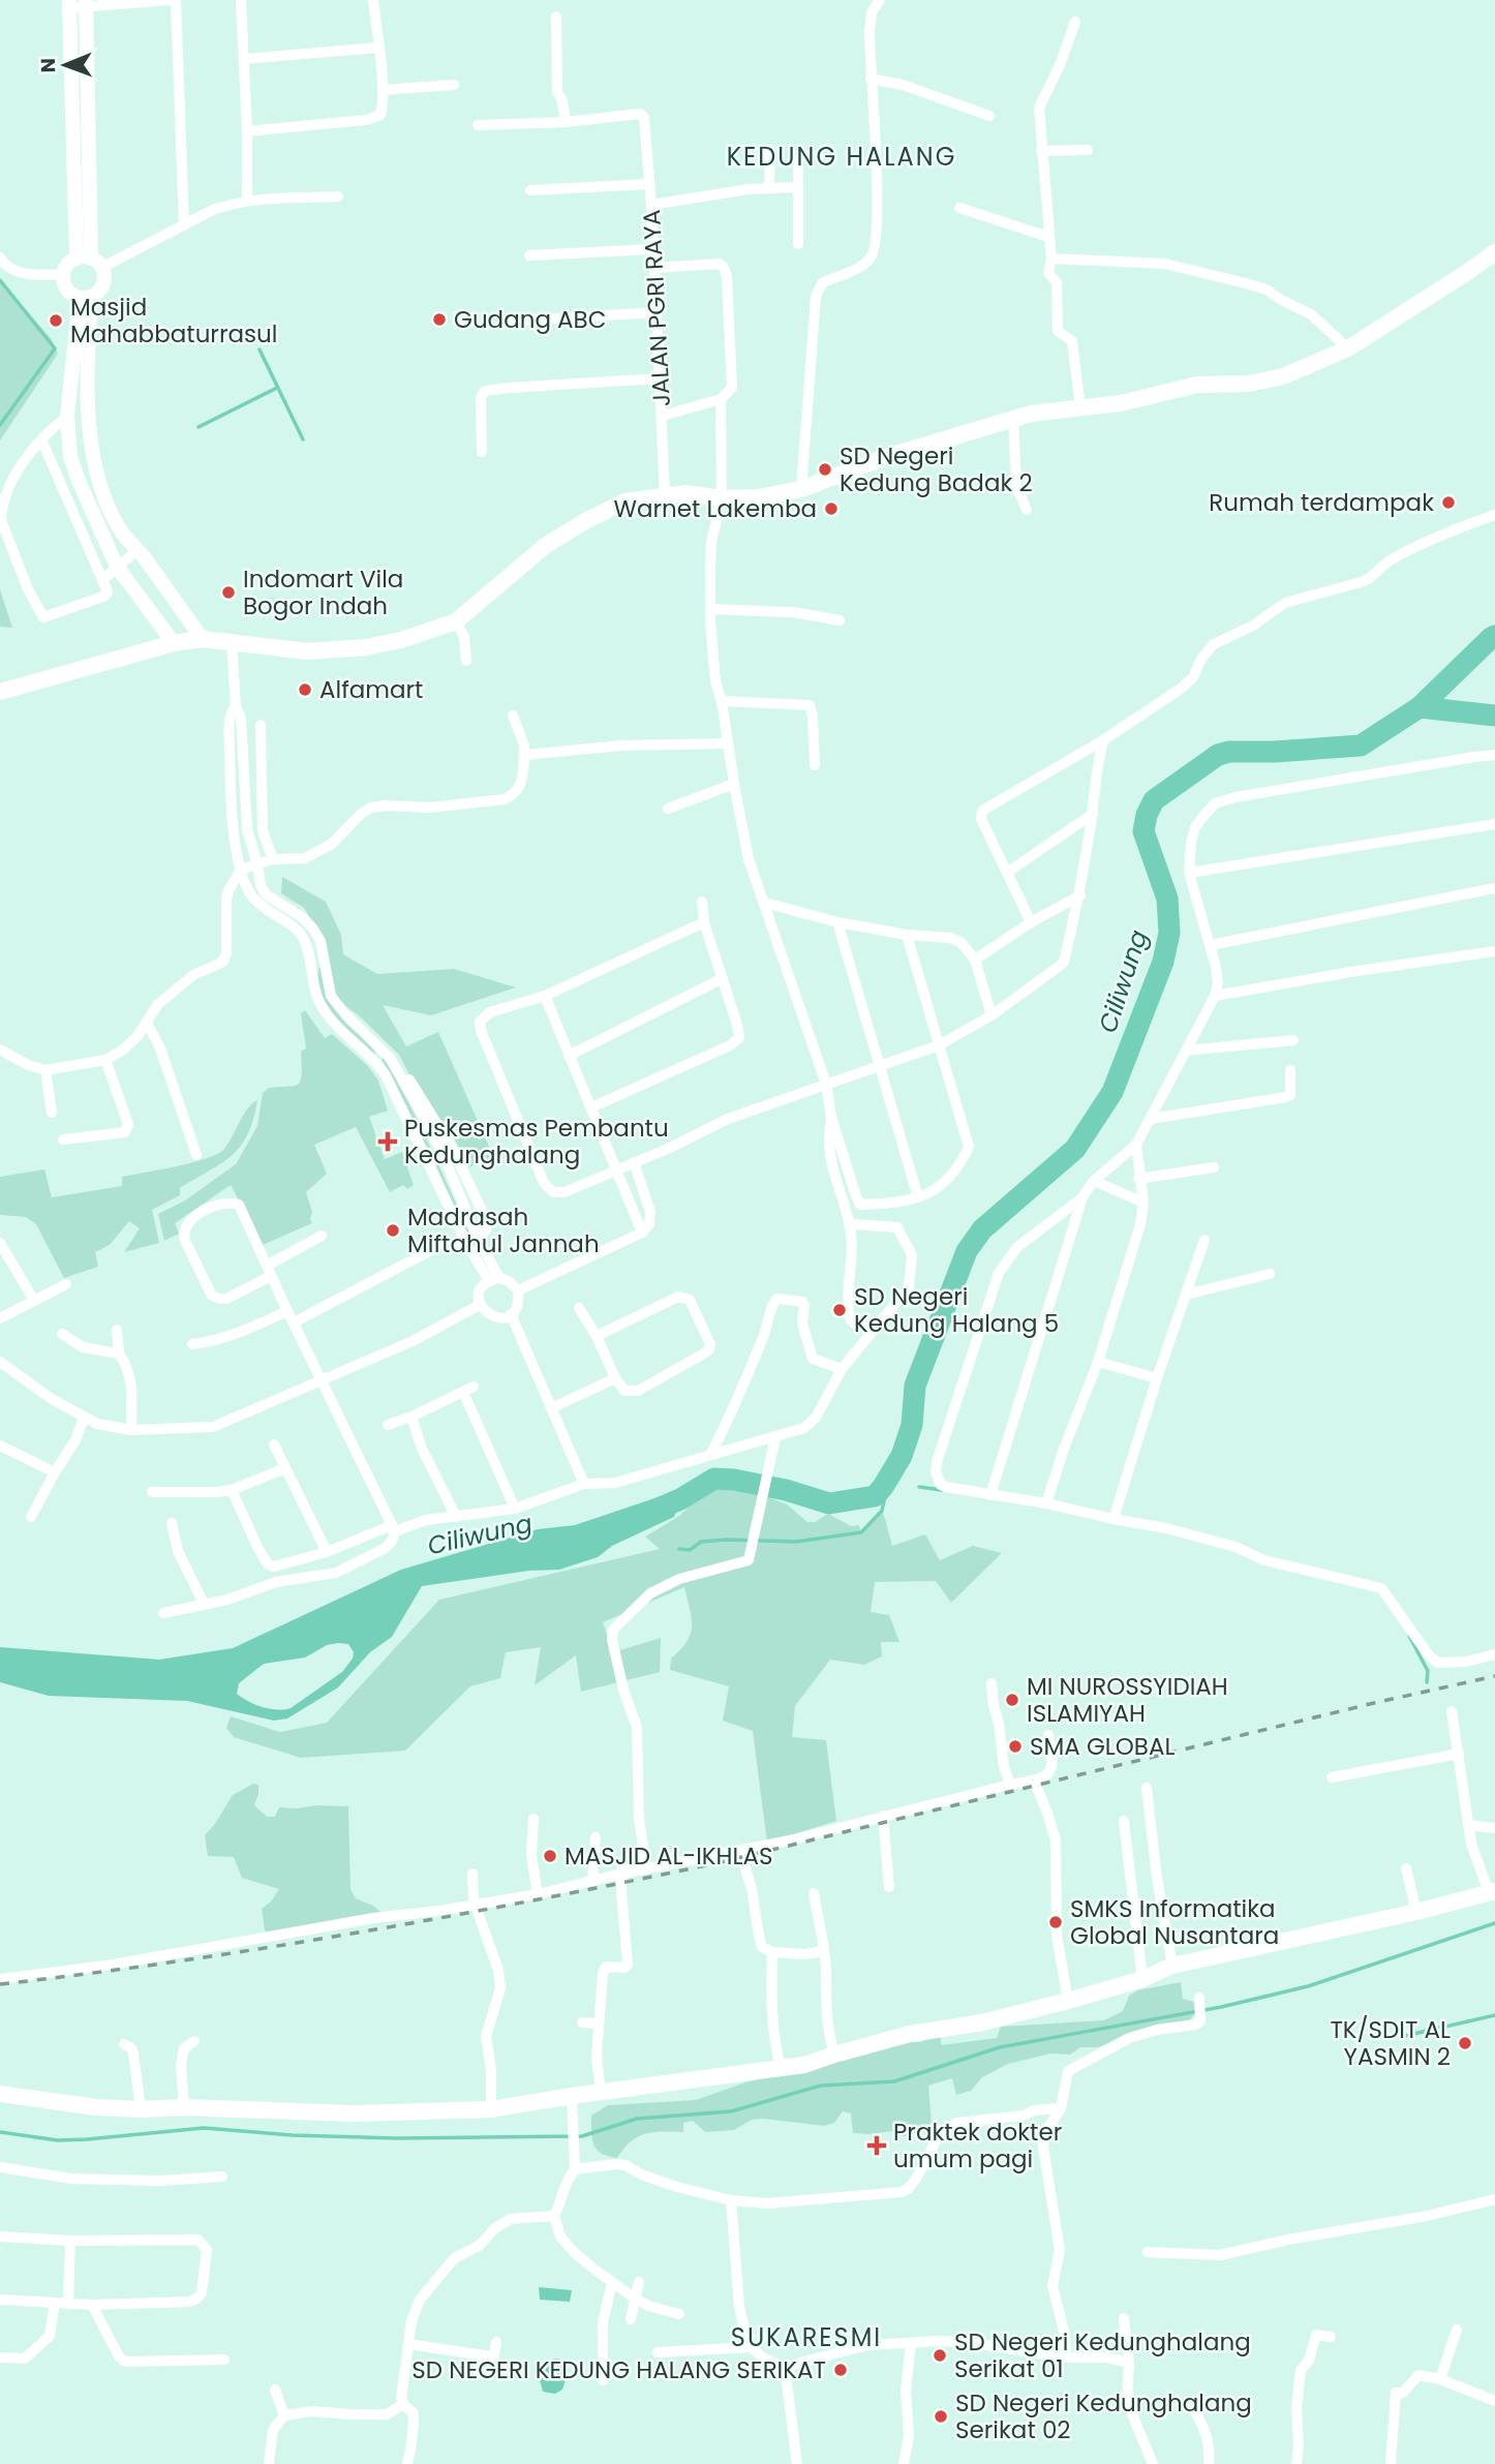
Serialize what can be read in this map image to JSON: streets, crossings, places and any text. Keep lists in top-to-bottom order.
{
  "streets": {
    "street": ["JALAN PGRI RAYA"]
  },
  "districts": ["KEDUNG HALANG", "SUKARESMI"],
  "water": ["Ciliwung"],
  "places": {
    "other": [
      "Gudang ABC",
      "Masjid Mahabbaturrasul",
      "SD Negeri Kedung Badak 2",
      "Rumah terdampak",
      "Warnet Lakemba",
      "Indomart Vila Bogor Indah",
      "Alfamart",
      "Madrasah Miftahul Jannah",
      "SD Negeri Kedung Halang 5",
      "MI NUROSSYIDIAH ISLAMIYAH",
      "SMA GLOBAL",
      "MASJID AL-IKHLAS",
      "SMKS Informatika Global Nusantara",
      "TK/SDIT AL YASMIN 2",
      "SD Negeri Kedunghalang Serikat 01",
      "SD NEGERI KEDUNG HALANG SERIKAT",
      "SD Negeri Kedunghalang Serikat 02"
    ],
    "health": ["Puskesmas Pembantu Kedunghalang", "Praktek dokter umum pagi"]
  },
  "north": "left"
}
